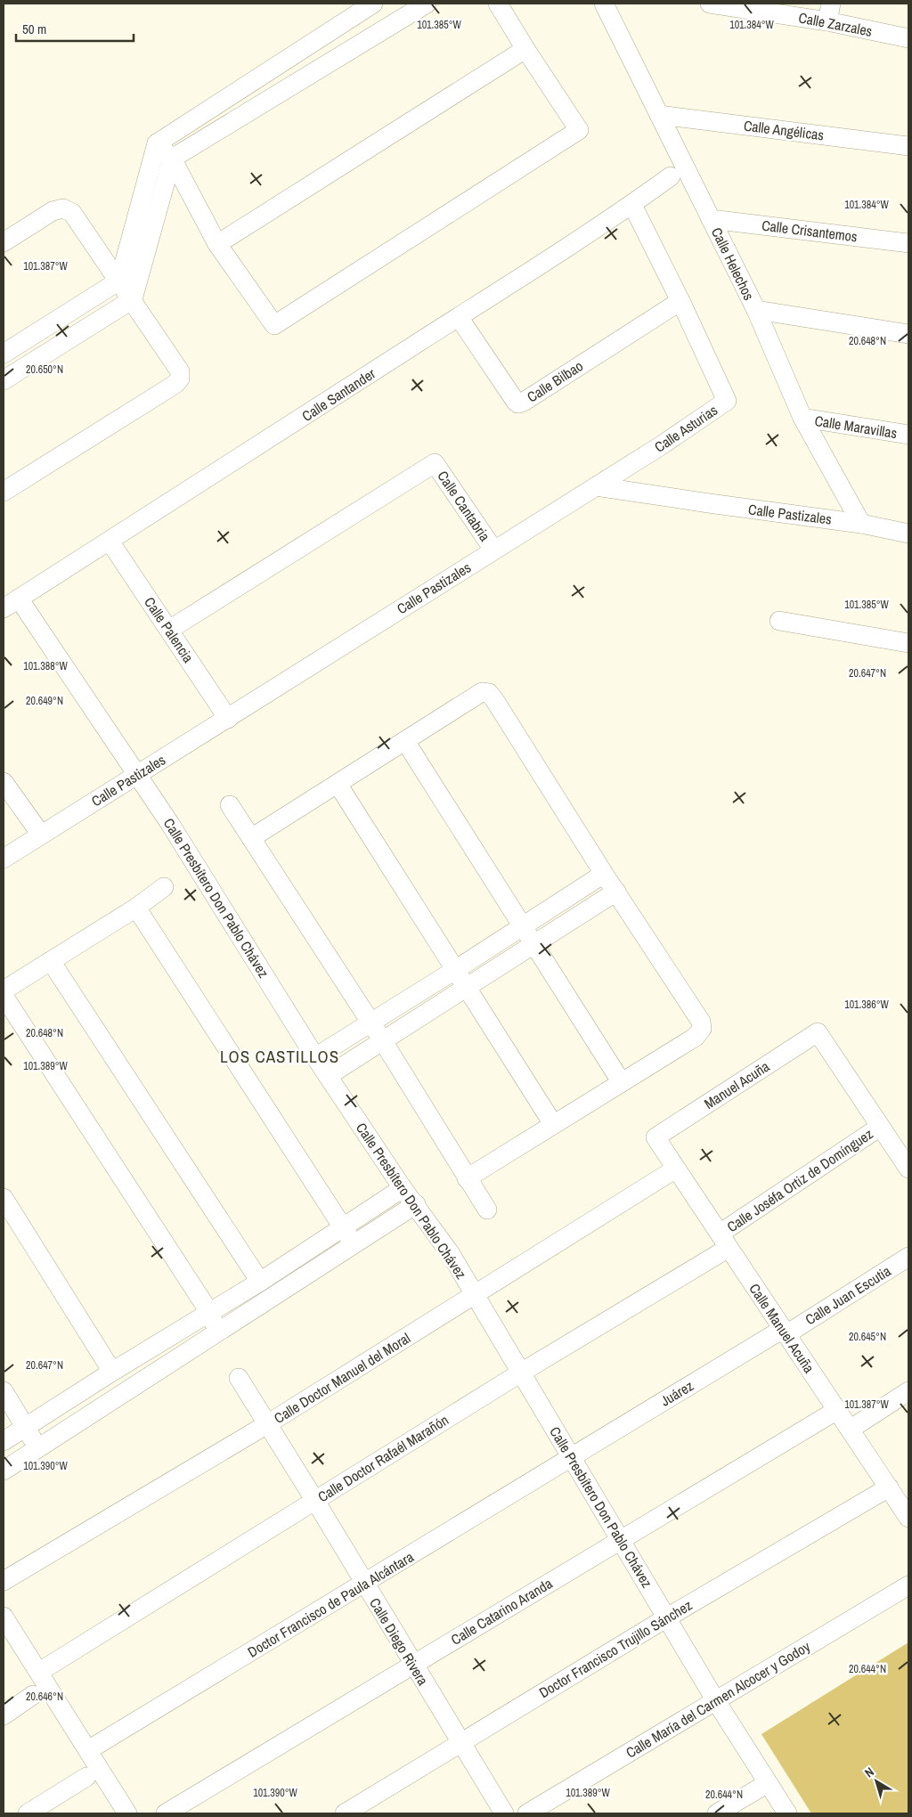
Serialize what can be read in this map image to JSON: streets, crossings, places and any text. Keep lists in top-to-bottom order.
{
  "streets": {
    "street": [
      "Calle Zarzales",
      "Calle Angélicas",
      "Calle Crisantemos",
      "Calle Helechos",
      "Calle Bilbao",
      "Calle Santander",
      "Calle Maravillas",
      "Calle Asturias",
      "Calle Cantabria",
      "Calle Pastizales",
      "Calle Palencia",
      "Calle Presbítero Don Pablo Chávez",
      "Manuel Acuña",
      "Calle Joséfa Ortiz de Domínguez",
      "Calle Juan Escutia",
      "Calle Manuel Acuña",
      "Calle Doctor Manuel del Moral",
      "Juárez",
      "Calle Doctor Rafaél Marañón",
      "Doctor Francisco de Paula Alcántara",
      "Calle Catarino Aranda",
      "Calle Diego Rivera",
      "Doctor Francisco Trujillo Sánchez",
      "Calle María del Carmen Alcocer y Godoy"
    ]
  },
  "crossings": [
    ["Calle Angélicas", "Calle Helechos"],
    ["Calle Crisantemos", "Calle Helechos"],
    ["Calle Helechos", "Calle Maravillas"],
    ["Calle Helechos", "Calle Pastizales"],
    ["Calle Bilbao", "Calle Santander"],
    ["Calle Bilbao", "Calle Asturias"],
    ["Calle Santander", "Calle Palencia"],
    ["Calle Santander", "Calle Presbítero Don Pablo Chávez"],
    ["Calle Asturias", "Calle Pastizales"],
    ["Calle Cantabria", "Calle Pastizales"],
    ["Calle Cantabria", "Calle Palencia"],
    ["Calle Pastizales", "Calle Palencia"],
    ["Calle Pastizales", "Calle Presbítero Don Pablo Chávez"],
    ["Calle Presbítero Don Pablo Chávez", "Calle Doctor Manuel del Moral"],
    ["Calle Presbítero Don Pablo Chávez", "Juárez"],
    ["Calle Presbítero Don Pablo Chávez", "Calle Doctor Rafaél Marañón"],
    ["Calle Presbítero Don Pablo Chávez", "Doctor Francisco de Paula Alcántara"],
    ["Calle Presbítero Don Pablo Chávez", "Calle Catarino Aranda"],
    ["Calle Presbítero Don Pablo Chávez", "Doctor Francisco Trujillo Sánchez"],
    ["Calle Presbítero Don Pablo Chávez", "Calle María del Carmen Alcocer y Godoy"],
    ["Manuel Acuña", "Calle Joséfa Ortiz de Domínguez"],
    ["Manuel Acuña", "Calle Manuel Acuña"],
    ["Calle Joséfa Ortiz de Domínguez", "Calle Manuel Acuña"],
    ["Calle Joséfa Ortiz de Domínguez", "Calle Doctor Rafaél Marañón"],
    ["Calle Juan Escutia", "Calle Manuel Acuña"],
    ["Calle Juan Escutia", "Juárez"],
    ["Calle Manuel Acuña", "Calle Doctor Manuel del Moral"],
    ["Calle Manuel Acuña", "Juárez"],
    ["Calle Manuel Acuña", "Calle Doctor Rafaél Marañón"],
    ["Calle Manuel Acuña", "Calle Catarino Aranda"],
    ["Calle Manuel Acuña", "Doctor Francisco Trujillo Sánchez"],
    ["Calle Doctor Manuel del Moral", "Calle Diego Rivera"],
    ["Juárez", "Doctor Francisco de Paula Alcántara"],
    ["Calle Doctor Rafaél Marañón", "Calle Diego Rivera"],
    ["Doctor Francisco de Paula Alcántara", "Calle Diego Rivera"],
    ["Calle Catarino Aranda", "Calle Diego Rivera"],
    ["Calle Diego Rivera", "Doctor Francisco Trujillo Sánchez"]
  ],
  "districts": ["LOS CASTILLOS"],
  "scale_bar": "50 m",
  "north": "top left",
  "coordinates": [
    "101.385°W",
    "101.384°W",
    "101.387°W",
    "20.648°N",
    "20.650°N",
    "101.388°W",
    "20.647°N",
    "20.649°N",
    "101.386°W",
    "101.389°W",
    "20.645°N",
    "101.390°W",
    "20.644°N",
    "20.646°N"
  ]
}
